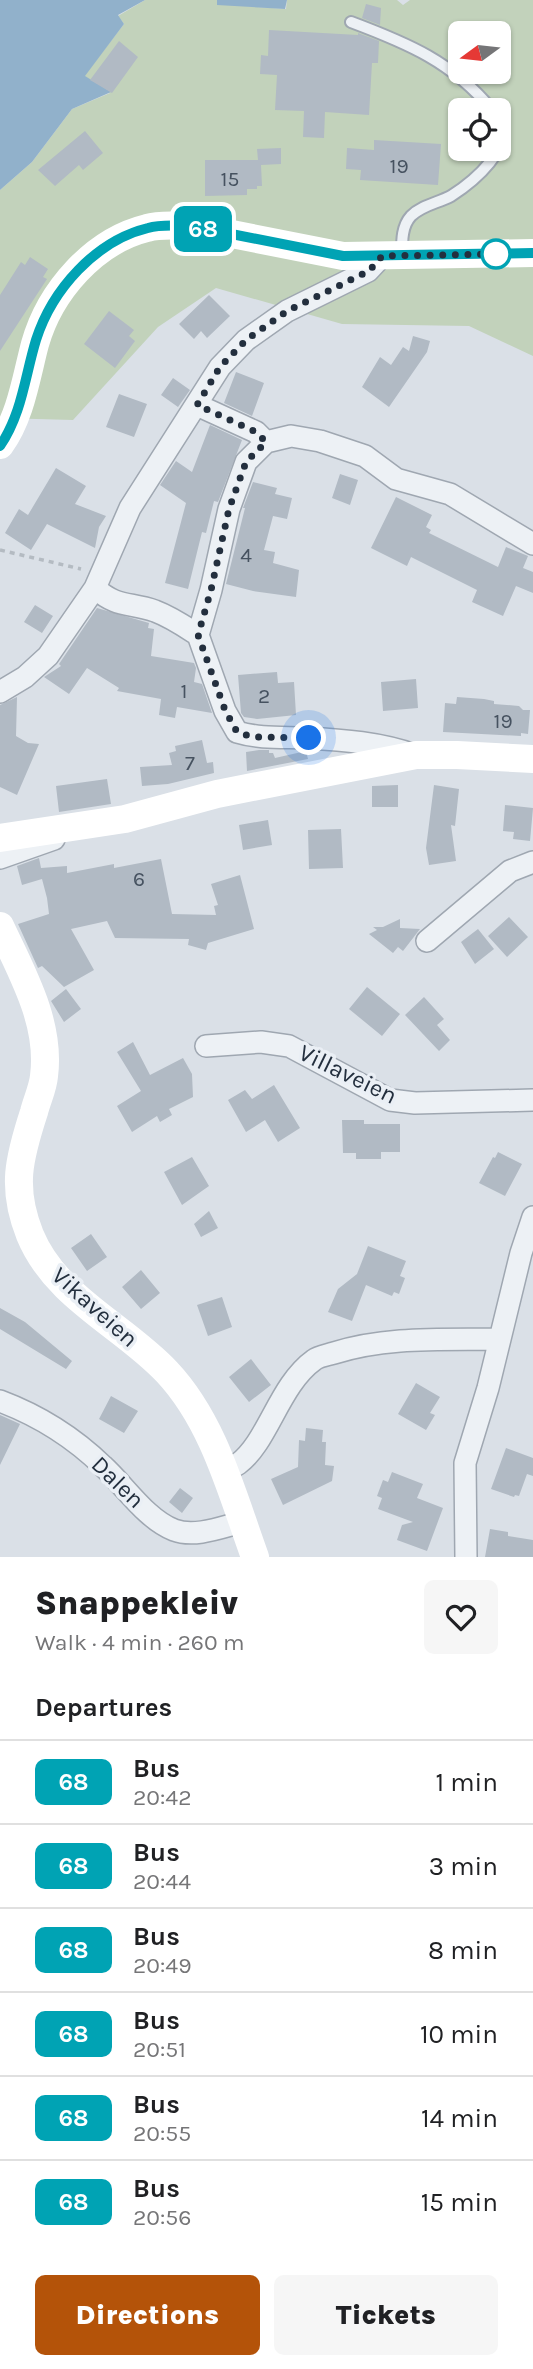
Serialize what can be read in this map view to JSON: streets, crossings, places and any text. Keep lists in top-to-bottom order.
{
  "streets": {
    "main road": ["Vikaveien"],
    "street": ["Villaveien", "Dalen"]
  },
  "crossings": [
    ["Vikaveien", "Dalen"]
  ],
  "lines": ["bus line 68"],
  "house_numbers": [
    "19",
    "15",
    "4",
    "1",
    "2",
    "19",
    "7",
    "6"
  ],
  "north": "left",
  "page": {
    "on_map": "68",
    "heading": [
      ["Snappekleiv", "Walk · 4 min · 260 m"],
      "Departures"
    ],
    "list": [
      {
        "mark": "68",
        "name": "Bus",
        "note": "20:42",
        "value": "1 min"
      },
      {
        "mark": "68",
        "name": "Bus",
        "note": "20:44",
        "value": "3 min"
      },
      {
        "mark": "68",
        "name": "Bus",
        "note": "20:49",
        "value": "8 min"
      },
      {
        "mark": "68",
        "name": "Bus",
        "note": "20:51",
        "value": "10 min"
      },
      {
        "mark": "68",
        "name": "Bus",
        "note": "20:55",
        "value": "14 min"
      },
      {
        "mark": "68",
        "name": "Bus",
        "note": "20:56",
        "value": "15 min"
      }
    ],
    "buttons": ["Directions", "Tickets"]
  }
}
